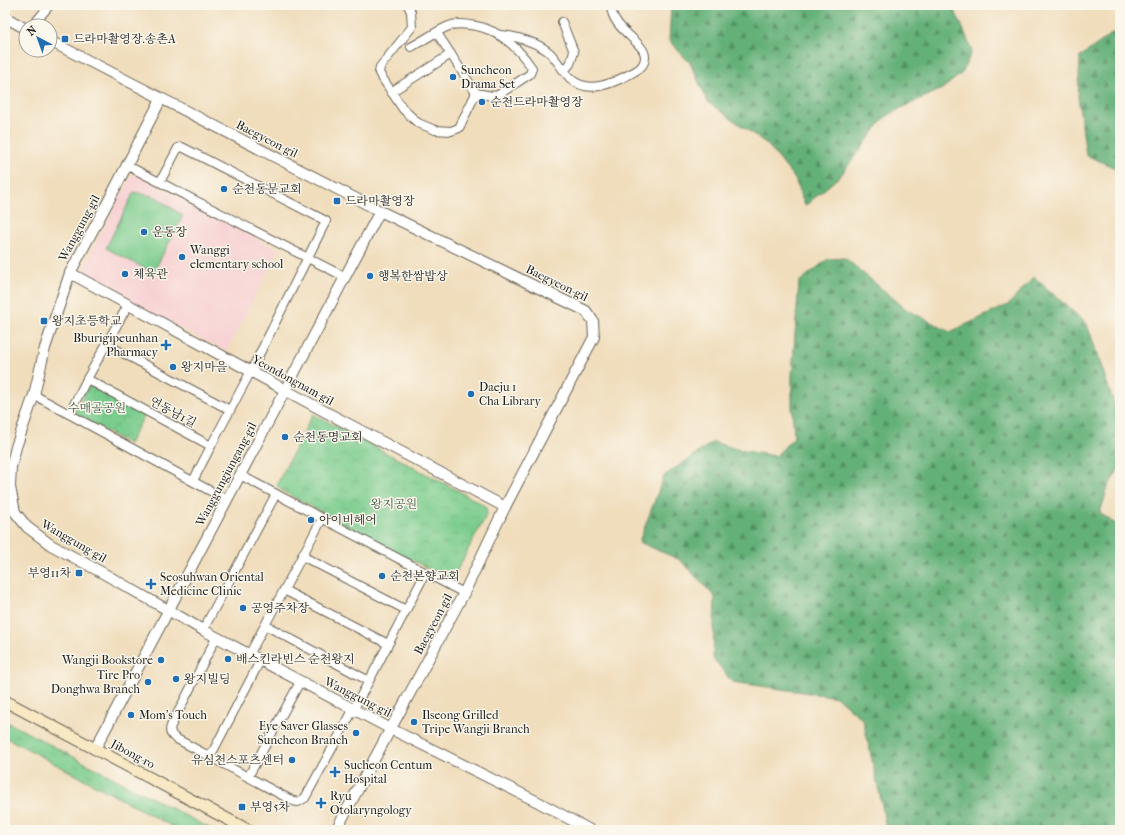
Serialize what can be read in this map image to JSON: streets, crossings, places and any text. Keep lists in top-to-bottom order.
{
  "streets": {
    "main road": ["Jibong-ro"],
    "street": [
      "Baegyeon-gil",
      "Wanggung-gil",
      "Yeondongnam-gil",
      "연동남1길",
      "Wanggungjungang-gil"
    ]
  },
  "crossings": [
    ["Baegyeon-gil", "Wanggung-gil"],
    ["Baegyeon-gil", "Yeondongnam-gil"],
    ["Baegyeon-gil", "Wanggungjungang-gil"],
    ["Wanggung-gil", "Yeondongnam-gil"],
    ["Wanggung-gil", "Wanggungjungang-gil"],
    ["Yeondongnam-gil", "Wanggungjungang-gil"],
    ["Wanggungjungang-gil", "Jibong-ro"]
  ],
  "parks": ["수매골공원", "왕지공원"],
  "places": {
    "transit": [
      "드라마촬영장.송촌A",
      "드라마촬영장",
      "왕지초등학교",
      "부영11차",
      "부영5차"
    ],
    "other": [
      "Suncheon Drama Set",
      "순천드라마촬영장",
      "순천동문교회",
      "운동장",
      "Wanggi elementary school",
      "체육관",
      "행복한쌈밥상",
      "왕지마을",
      "Daeju 1 Cha Library",
      "순천동명교회",
      "아이비헤어",
      "순천본향교회",
      "공영주차장",
      "배스킨라빈스 순천왕지",
      "Wangji Bookstore",
      "왕지빌딩",
      "Tire Pro Donghwa Branch",
      "Mom's Touch",
      "Ilseong Grilled Tripe Wangji Branch",
      "Eye Saver Glasses Suncheon Branch",
      "유심천스포츠센터"
    ],
    "health": [
      "Bburigipeunhan Pharmacy",
      "Seosuhwan Oriental Medicine Clinic",
      "Sucheon Centum Hospital",
      "Ryu Otolaryngology"
    ]
  },
  "north": "top left"
}
